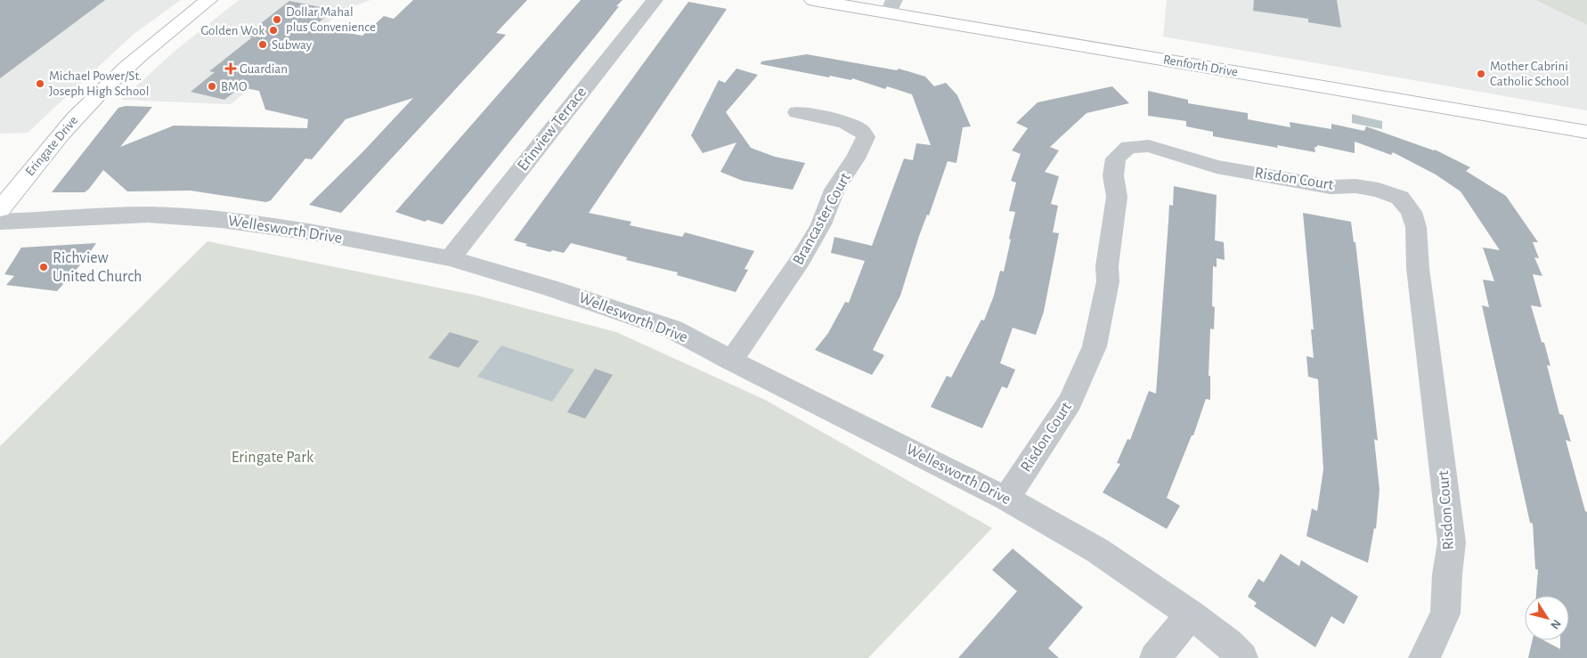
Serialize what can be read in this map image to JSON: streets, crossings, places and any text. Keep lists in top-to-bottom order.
{
  "streets": {
    "main road": ["Renforth Drive", "Eringate Drive"],
    "street": [
      "Erinview Terrace",
      "Risdon Court",
      "Brancaster Court",
      "Wellesworth Drive"
    ]
  },
  "crossings": [
    ["Erinview Terrace", "Wellesworth Drive"],
    ["Risdon Court", "Wellesworth Drive"],
    ["Brancaster Court", "Wellesworth Drive"]
  ],
  "parks": ["Eringate Park"],
  "places": {
    "other": [
      "Dollar Mahal plus Convenience",
      "Golden Wok",
      "Subway",
      "Mother Cabrini Catholic School",
      "Michael Power/St. Joseph High School",
      "BMO",
      "Richview United Church"
    ],
    "health": ["Guardian"]
  },
  "north": "bottom right"
}
